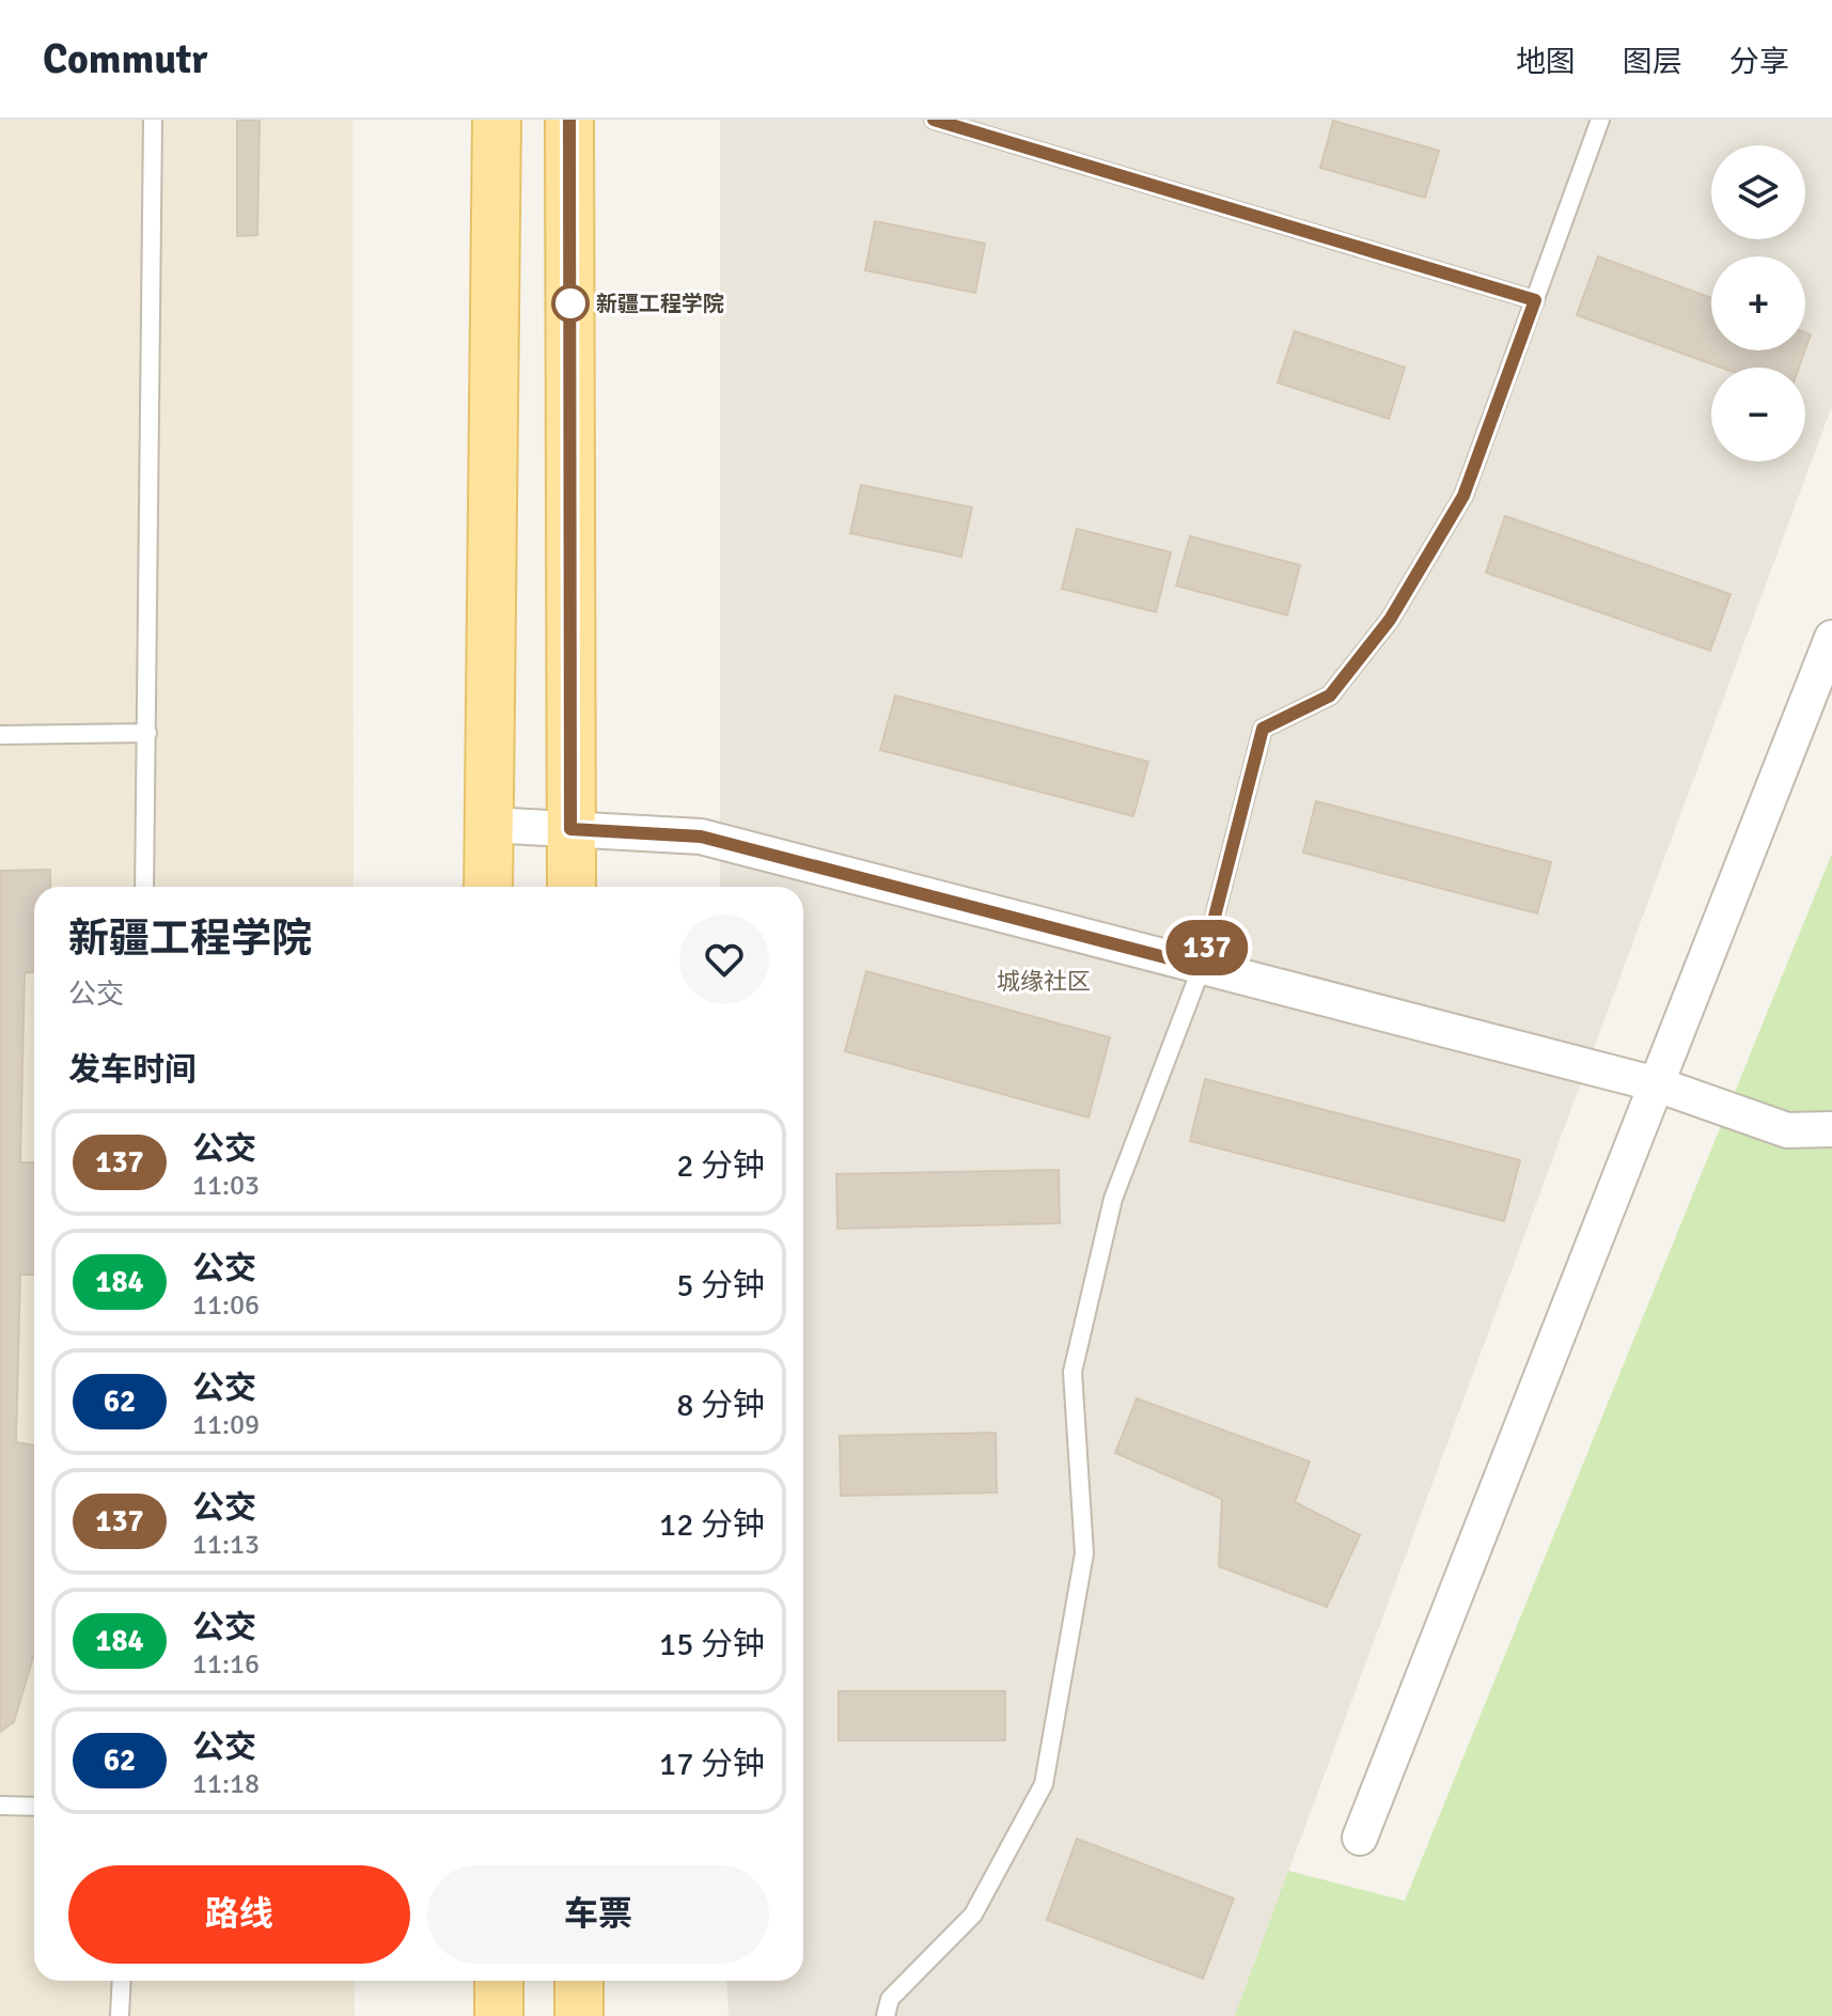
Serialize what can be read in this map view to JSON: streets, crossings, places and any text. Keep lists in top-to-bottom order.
{
  "districts": ["城缘社区"],
  "places": ["新疆工程学院"],
  "lines": ["bus line 137"],
  "page": {
    "header": "Commutr",
    "nav": ["地图", "图层", "分享"],
    "on_map": "137",
    "map_buttons": ["+", "−"],
    "heading": [
      ["新疆工程学院", "公交"],
      "发车时间"
    ],
    "list": [
      {
        "mark": "137",
        "name": "公交",
        "note": "11:03",
        "value": "2 分钟"
      },
      {
        "mark": "184",
        "name": "公交",
        "note": "11:06",
        "value": "5 分钟"
      },
      {
        "mark": "62",
        "name": "公交",
        "note": "11:09",
        "value": "8 分钟"
      },
      {
        "mark": "137",
        "name": "公交",
        "note": "11:13",
        "value": "12 分钟"
      },
      {
        "mark": "184",
        "name": "公交",
        "note": "11:16",
        "value": "15 分钟"
      },
      {
        "mark": "62",
        "name": "公交",
        "note": "11:18",
        "value": "17 分钟"
      }
    ],
    "buttons": ["路线", "车票"]
  }
}
